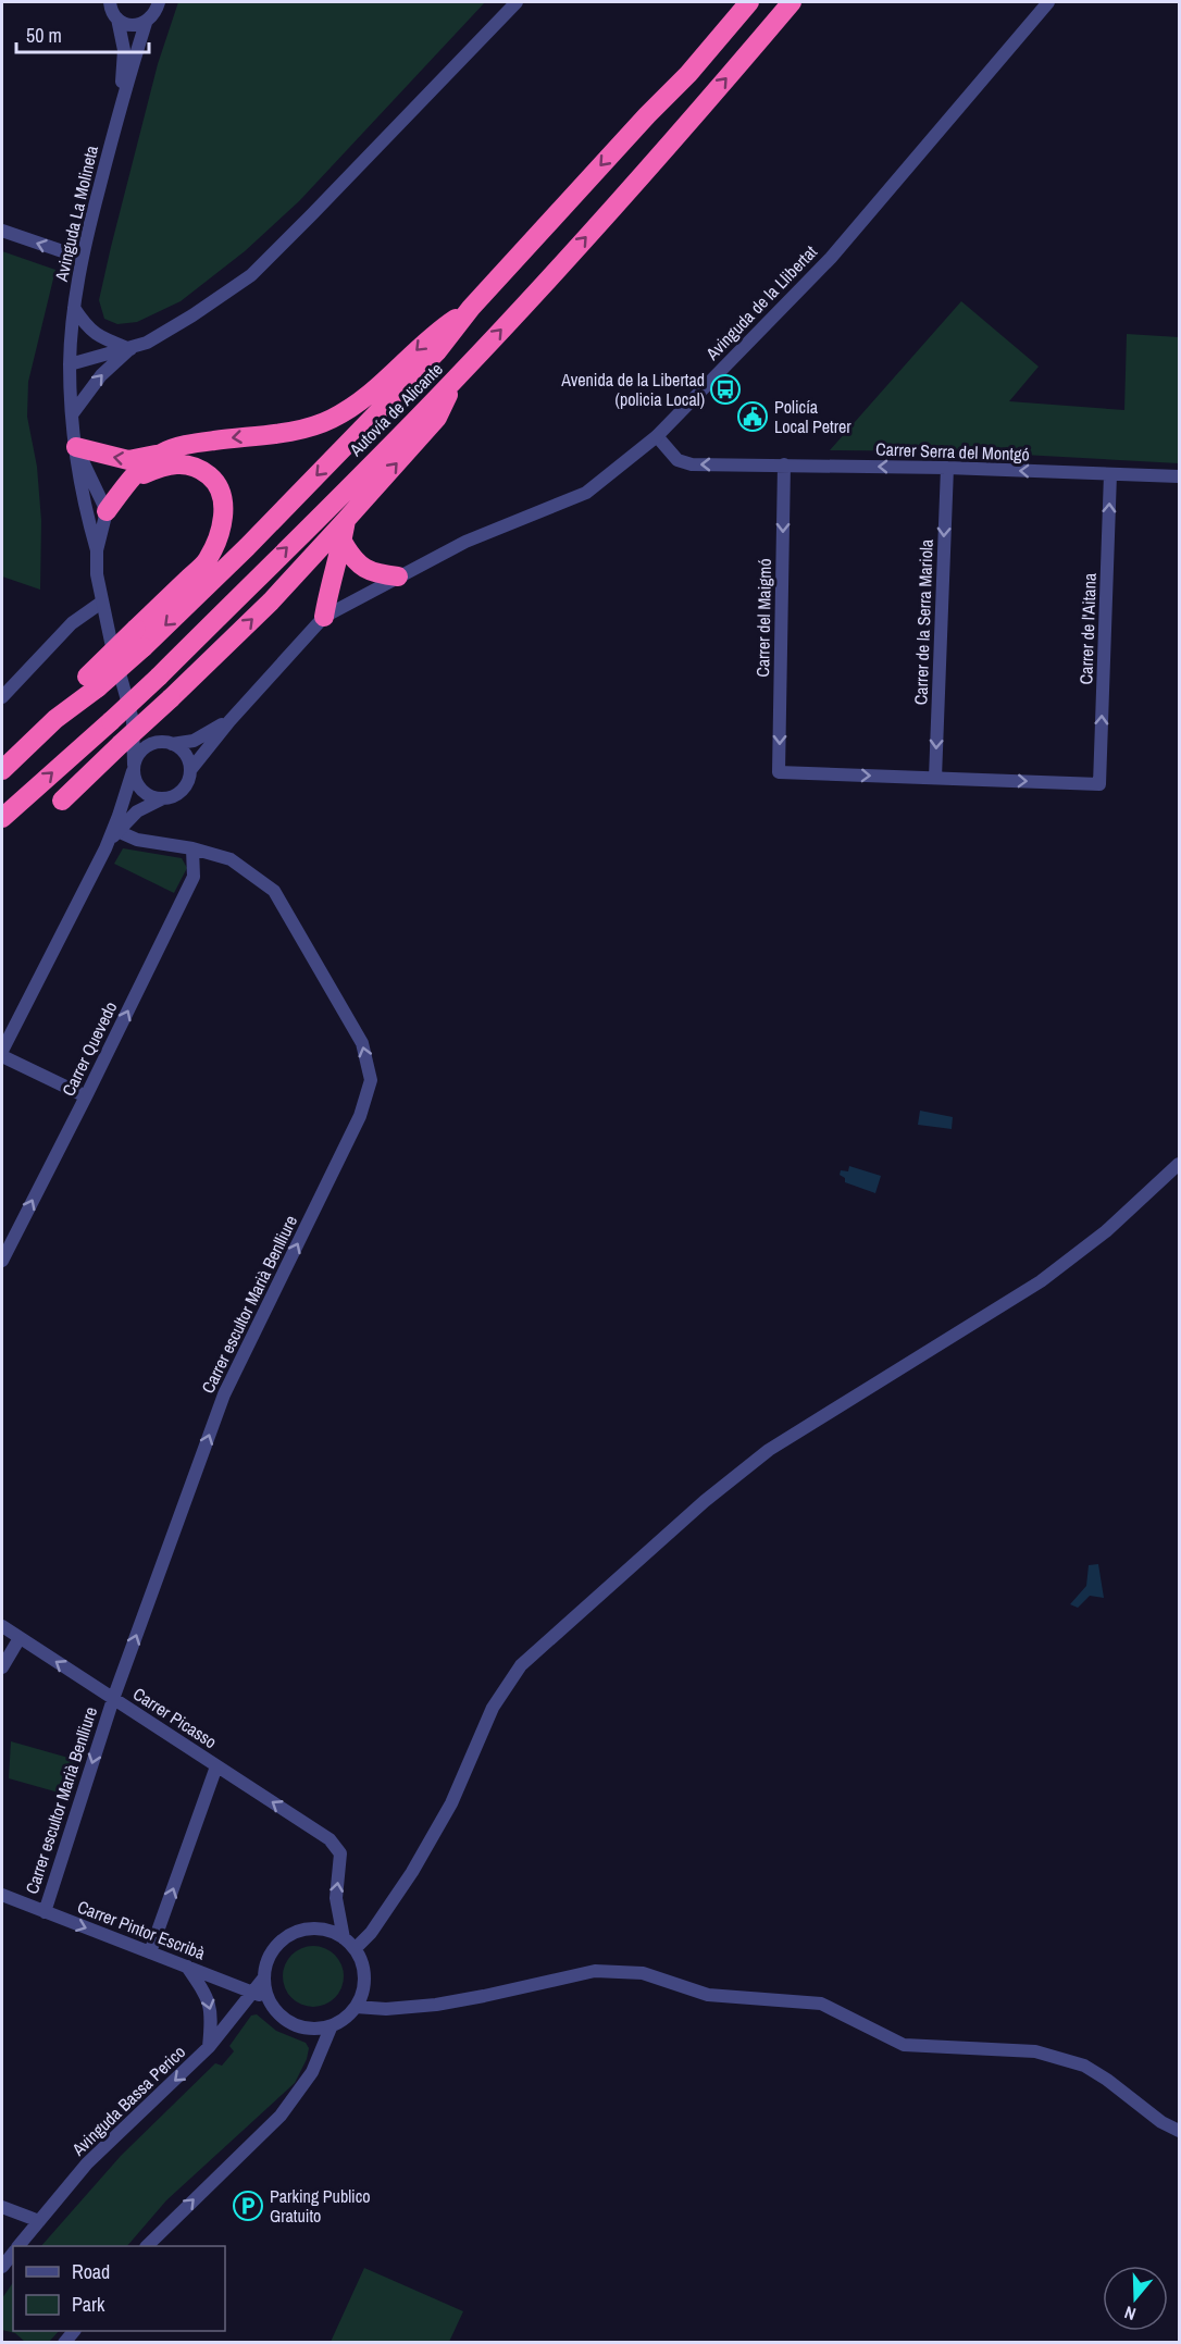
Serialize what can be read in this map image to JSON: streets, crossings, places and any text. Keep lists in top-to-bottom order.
{
  "streets": {
    "highway": ["Autovía de Alicante"],
    "street": [
      "Avinguda La Molineta",
      "Avinguda de la Llibertat",
      "Carrer Serra del Montgó",
      "Carrer del Maigmó",
      "Carrer de la Serra Mariola",
      "Carrer de l'Aitana",
      "Carrer Quevedo",
      "Carrer escultor Marià Benlliure",
      "Carrer Picasso",
      "Carrer Pintor Escribà",
      "Avinguda Bassa Perico"
    ]
  },
  "crossings": [
    ["Avinguda La Molineta", "Avinguda de la Llibertat"],
    ["Avinguda de la Llibertat", "Carrer Serra del Montgó"],
    ["Carrer Serra del Montgó", "Carrer del Maigmó"],
    ["Carrer Serra del Montgó", "Carrer de la Serra Mariola"],
    ["Carrer Serra del Montgó", "Carrer de l'Aitana"],
    ["Carrer del Maigmó", "Carrer de la Serra Mariola"],
    ["Carrer del Maigmó", "Carrer de l'Aitana"],
    ["Carrer de la Serra Mariola", "Carrer de l'Aitana"],
    ["Carrer Quevedo", "Carrer escultor Marià Benlliure"],
    ["Carrer escultor Marià Benlliure", "Carrer Picasso"],
    ["Carrer escultor Marià Benlliure", "Carrer Pintor Escribà"],
    ["Carrer Picasso", "Carrer Pintor Escribà"],
    ["Carrer Picasso", "Avinguda Bassa Perico"],
    ["Carrer Pintor Escribà", "Avinguda Bassa Perico"]
  ],
  "one_way": [
    "Carrer Serra del Montgó",
    "Carrer de la Serra Mariola",
    "Carrer Picasso",
    "Carrer Pintor Escribà"
  ],
  "places": {
    "bus stop": ["Avenida de la Libertad (policia Local)"],
    "public building": ["Policía Local Petrer"],
    "parking": ["Parking Publico Gratuito"]
  },
  "legend": ["Road", "Park"],
  "scale_bar": "50 m",
  "north": "bottom"
}
